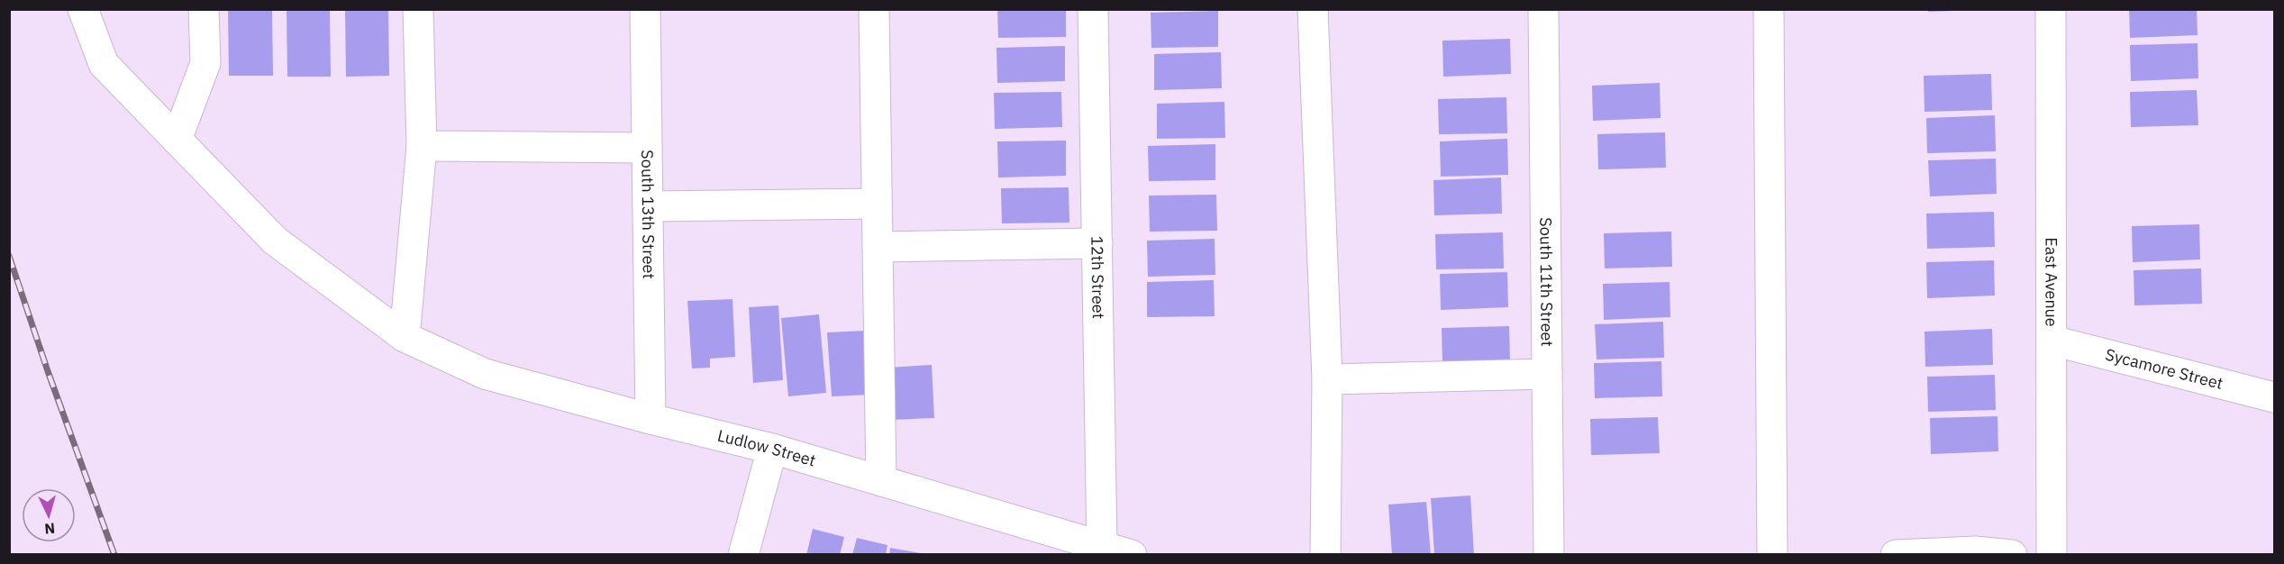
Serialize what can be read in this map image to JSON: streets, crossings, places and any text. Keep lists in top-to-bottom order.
{
  "streets": {
    "street": [
      "South 13th Street",
      "12th Street",
      "South 11th Street",
      "East Avenue",
      "Sycamore Street",
      "Ludlow Street"
    ]
  },
  "crossings": [
    ["South 13th Street", "Ludlow Street"],
    ["12th Street", "Ludlow Street"],
    ["East Avenue", "Sycamore Street"]
  ],
  "north": "bottom"
}
